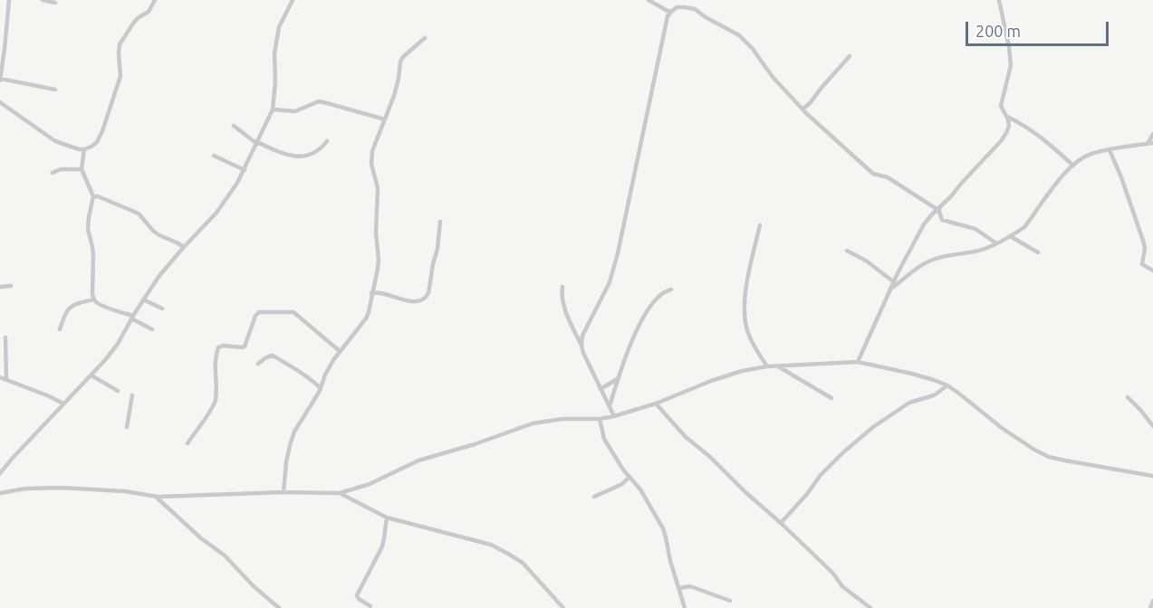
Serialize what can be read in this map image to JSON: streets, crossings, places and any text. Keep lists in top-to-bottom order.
{
  "scale_bar": "200 m"
}
